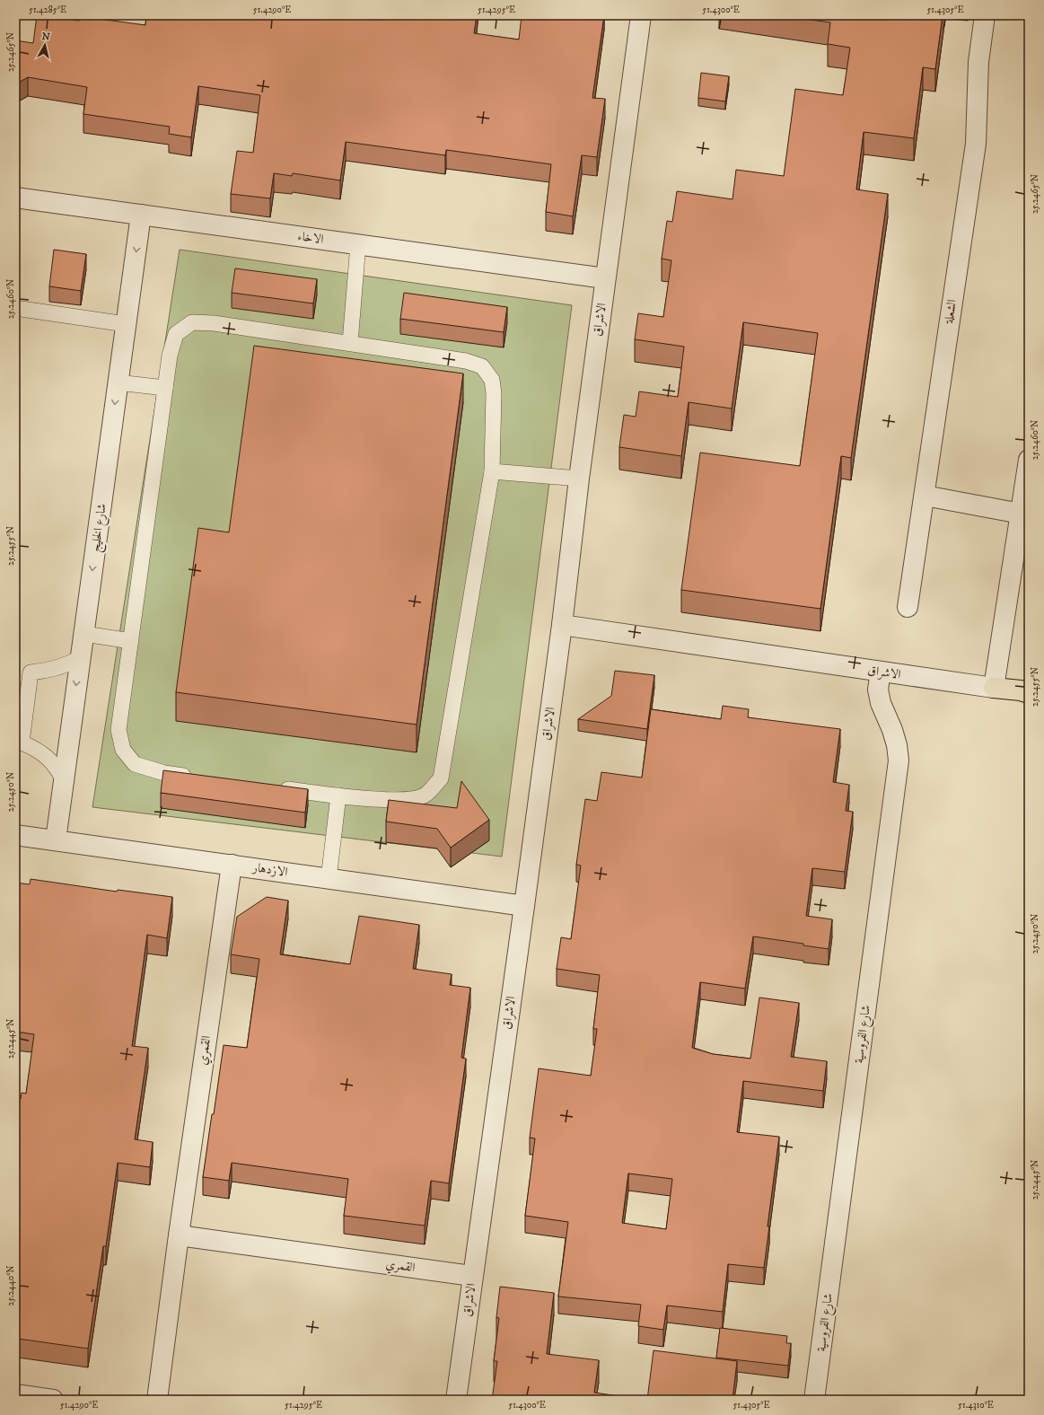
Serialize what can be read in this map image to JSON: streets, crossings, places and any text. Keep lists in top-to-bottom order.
{
  "streets": {
    "street": [
      "الاخاء",
      "الشعلة",
      "الاشراق",
      "شارع الخليج",
      "الازدهار",
      "شارع الفروسية",
      "القمري"
    ]
  },
  "crossings": [
    ["الاخاء", "الاشراق"],
    ["الاخاء", "شارع الخليج"],
    ["الاشراق", "الازدهار"],
    ["الاشراق", "شارع الفروسية"],
    ["الاشراق", "القمري"],
    ["شارع الخليج", "الازدهار"],
    ["الازدهار", "القمري"]
  ],
  "one_way": ["شارع الخليج"],
  "north": "top",
  "coordinates": [
    "51.4285°E",
    "51.4290°E",
    "51.4295°E",
    "51.4300°E",
    "51.4305°E",
    "25.2465°N",
    "25.2460°N",
    "25.2455°N",
    "25.2450°N",
    "25.2445°N",
    "25.2440°N",
    "51.4310°E"
  ]
}
